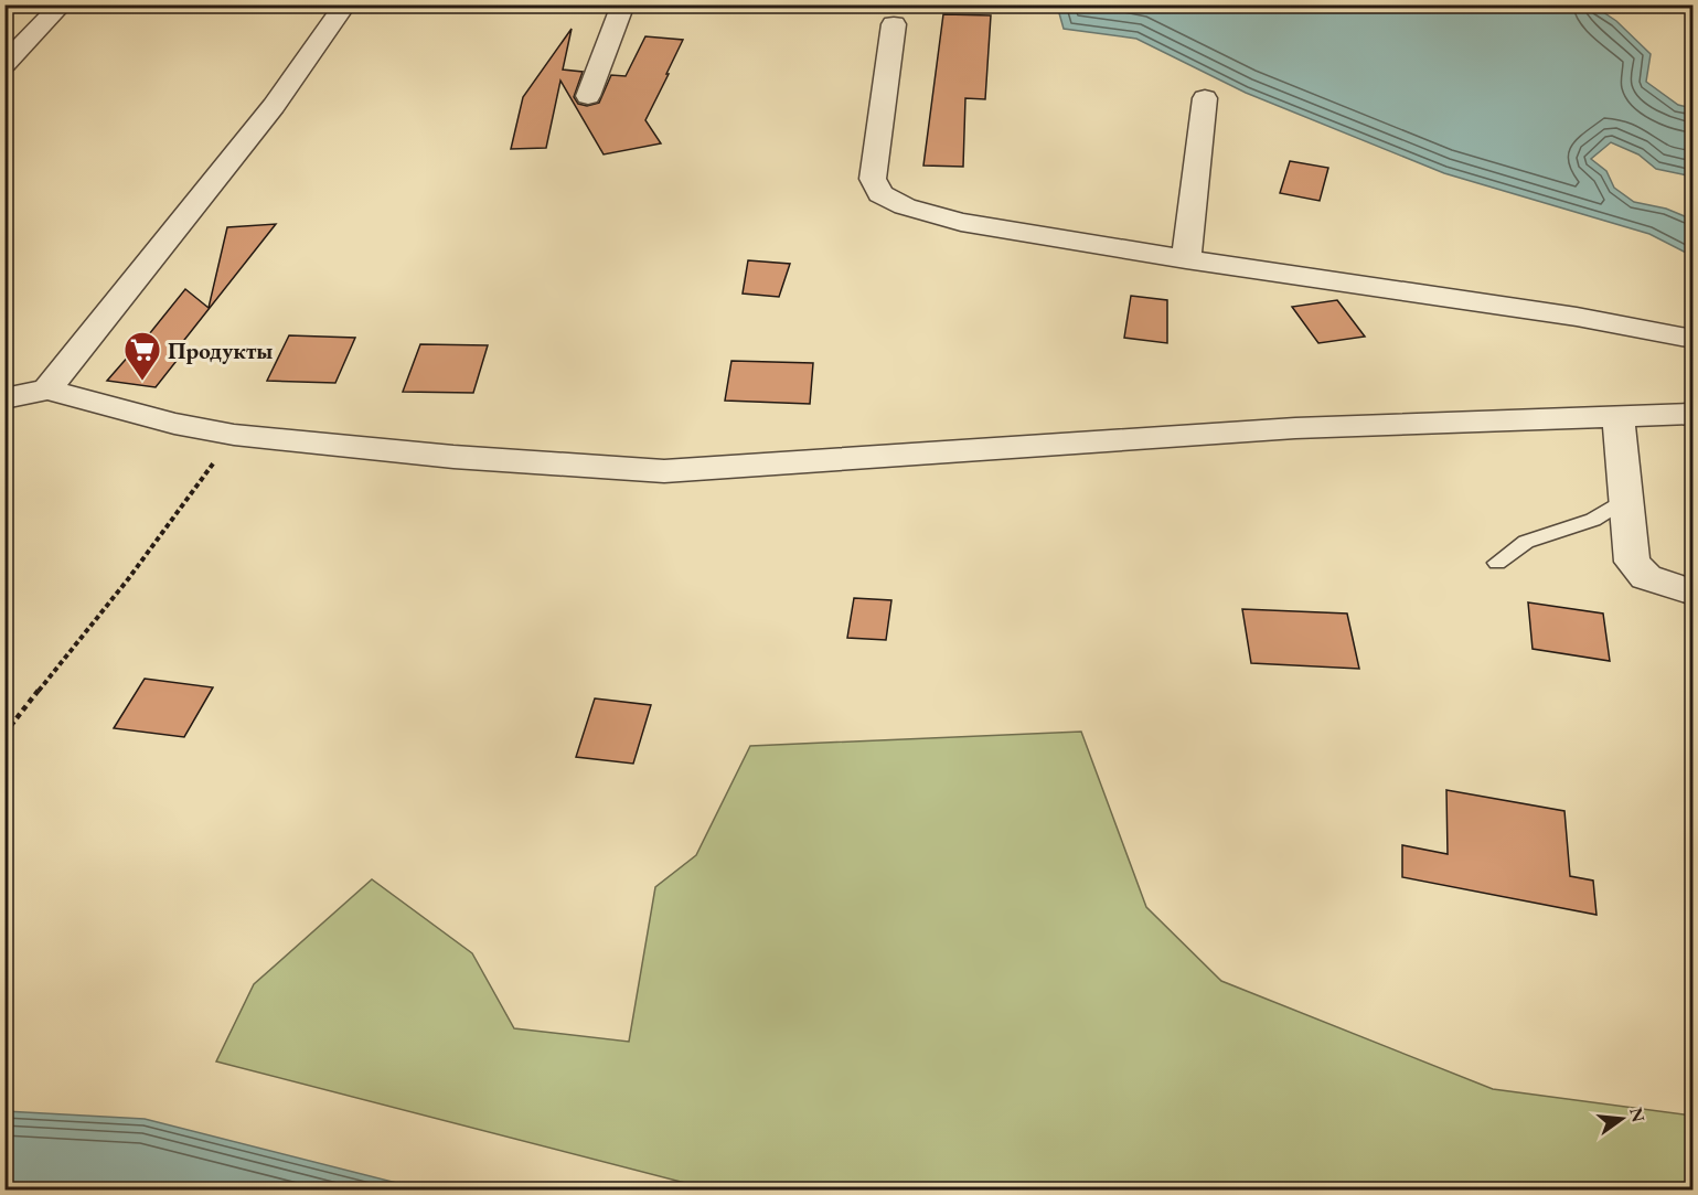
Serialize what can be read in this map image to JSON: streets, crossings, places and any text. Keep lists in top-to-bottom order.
{
  "places": {
    "supermarket": ["Продукты"]
  },
  "north": "right"
}
